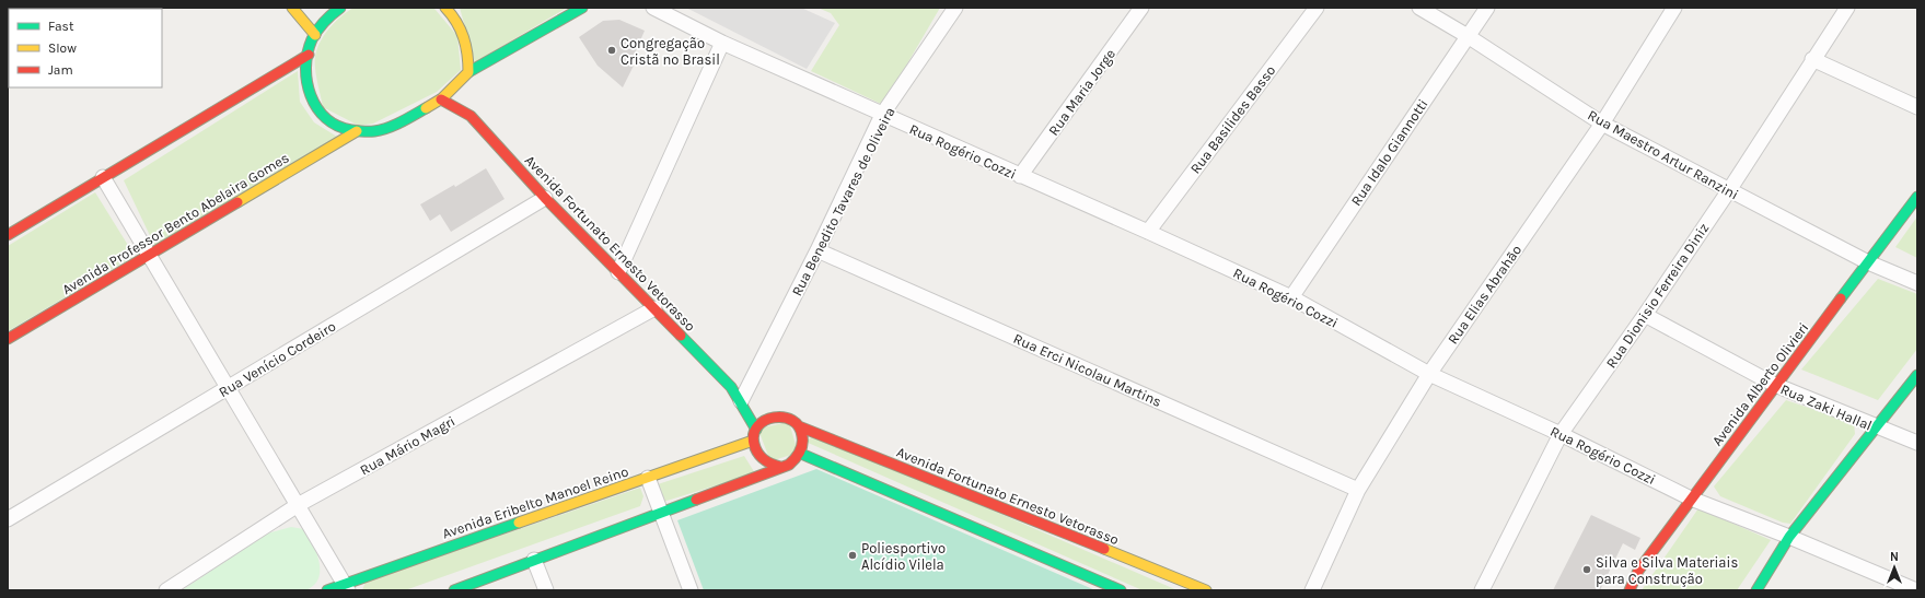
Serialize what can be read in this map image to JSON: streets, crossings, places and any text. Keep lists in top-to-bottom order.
{
  "streets": {
    "main road": [
      "Avenida Professor Bento Abelaira Gomes",
      "Avenida Fortunato Ernesto Vetorasso",
      "Avenida Alberto Olivieri",
      "Avenida Eribelto Manoel Reino"
    ],
    "street": [
      "Rua Maria Jorge",
      "Rua Basilides Basso",
      "Rua Rogério Cozzi",
      "Rua Idalo Giannotti",
      "Rua Maestro Artur Ranzini",
      "Rua Benedito Tavares de Oliveira",
      "Rua Elias Abrahão",
      "Rua Dionisio Ferreira Diniz",
      "Rua Venício Cordeiro",
      "Rua Erci Nicolau Martins",
      "Rua Zaki Hallal",
      "Rua Mário Magri"
    ]
  },
  "crossings": [
    ["Rua Maria Jorge", "Rua Rogério Cozzi"],
    ["Rua Basilides Basso", "Rua Rogério Cozzi"],
    ["Rua Rogério Cozzi", "Rua Idalo Giannotti"],
    ["Rua Rogério Cozzi", "Rua Benedito Tavares de Oliveira"],
    ["Rua Rogério Cozzi", "Rua Elias Abrahão"],
    ["Rua Rogério Cozzi", "Rua Dionisio Ferreira Diniz"],
    ["Rua Rogério Cozzi", "Avenida Alberto Olivieri"],
    ["Rua Idalo Giannotti", "Rua Maestro Artur Ranzini"],
    ["Rua Maestro Artur Ranzini", "Rua Elias Abrahão"],
    ["Rua Maestro Artur Ranzini", "Rua Dionisio Ferreira Diniz"],
    ["Rua Maestro Artur Ranzini", "Avenida Alberto Olivieri"],
    ["Rua Benedito Tavares de Oliveira", "Avenida Fortunato Ernesto Vetorasso"],
    ["Rua Benedito Tavares de Oliveira", "Rua Erci Nicolau Martins"],
    ["Avenida Fortunato Ernesto Vetorasso", "Rua Venício Cordeiro"],
    ["Avenida Fortunato Ernesto Vetorasso", "Rua Mário Magri"],
    ["Avenida Fortunato Ernesto Vetorasso", "Avenida Eribelto Manoel Reino"],
    ["Rua Elias Abrahão", "Rua Erci Nicolau Martins"],
    ["Rua Dionisio Ferreira Diniz", "Rua Zaki Hallal"],
    ["Avenida Alberto Olivieri", "Rua Zaki Hallal"]
  ],
  "places": ["Congregação Cristã no Brasil", "Poliesportivo Alcídio Vilela", "Silva e Silva Materiais para Construção"],
  "legend": ["Fast", "Slow", "Jam"],
  "north": "top"
}
